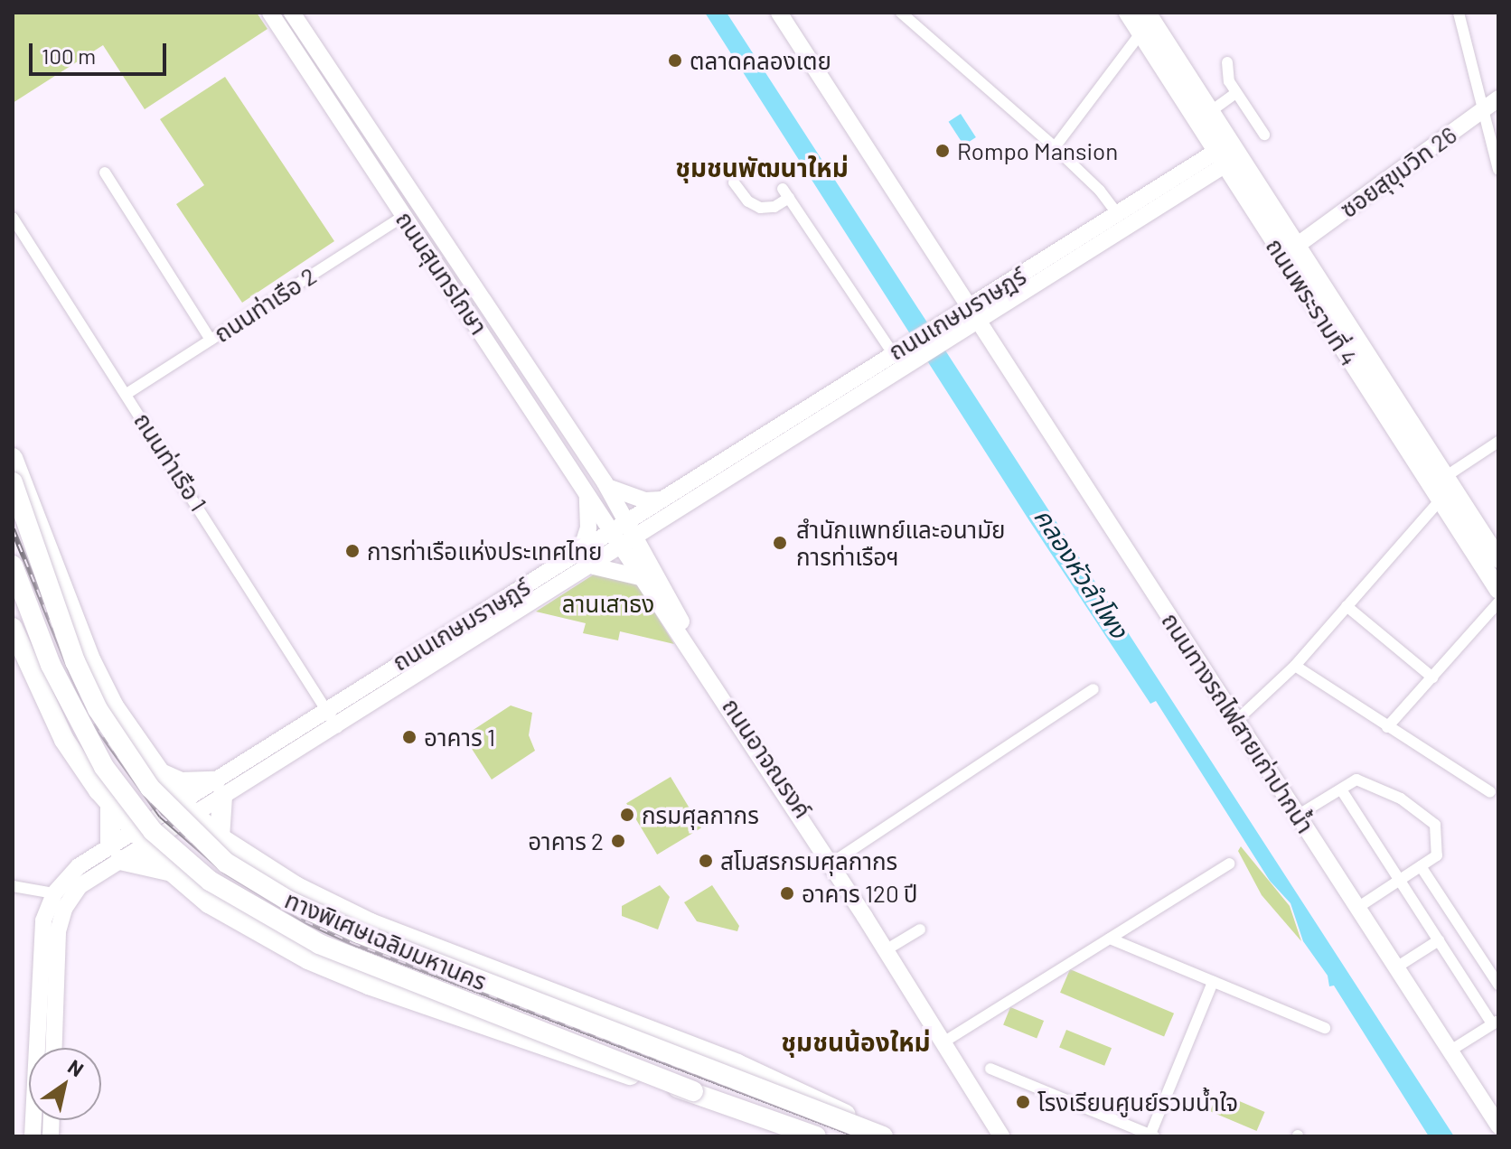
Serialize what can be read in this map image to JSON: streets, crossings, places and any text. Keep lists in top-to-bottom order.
{
  "streets": {
    "highway": ["ทางพิเศษเฉลิมมหานคร"],
    "main road": ["ถนนพระรามที่ 4"],
    "street": [
      "ซอยสุขุมวิท 26",
      "ถนนสุนทรโกษา",
      "ถนนท่าเรือ 2",
      "ถนนเกษมราษฎร์",
      "ถนนท่าเรือ 1",
      "ถนนทางรถไฟสายเก่าปากน้ำ",
      "ถนนอาจณรงค์"
    ]
  },
  "crossings": [
    ["ซอยสุขุมวิท 26", "ถนนพระรามที่ 4"],
    ["ถนนสุนทรโกษา", "ถนนท่าเรือ 2"],
    ["ถนนสุนทรโกษา", "ถนนเกษมราษฎร์"],
    ["ถนนสุนทรโกษา", "ถนนอาจณรงค์"],
    ["ถนนพระรามที่ 4", "ถนนเกษมราษฎร์"],
    ["ถนนท่าเรือ 2", "ถนนท่าเรือ 1"],
    ["ถนนเกษมราษฎร์", "ถนนท่าเรือ 1"],
    ["ถนนเกษมราษฎร์", "ถนนทางรถไฟสายเก่าปากน้ำ"],
    ["ถนนเกษมราษฎร์", "ถนนอาจณรงค์"]
  ],
  "districts": ["ชุมชนพัฒนาใหม่", "ชุมชนน้องใหม่"],
  "water": ["คลองหัวลำโพง"],
  "parks": ["ลานเสาธง"],
  "places": [
    "ตลาดคลองเตย",
    "Rompo Mansion",
    "สำนักแพทย์และอนามัย การท่าเรือฯ",
    "การท่าเรือแห่งประเทศไทย",
    "อาคาร 1",
    "กรมศุลกากร",
    "อาคาร 2",
    "สโมสรกรมศุลกากร",
    "อาคาร 120 ปี",
    "โรงเรียนศูนย์รวมน้ำใจ"
  ],
  "scale_bar": "100 m",
  "north": "top right"
}
